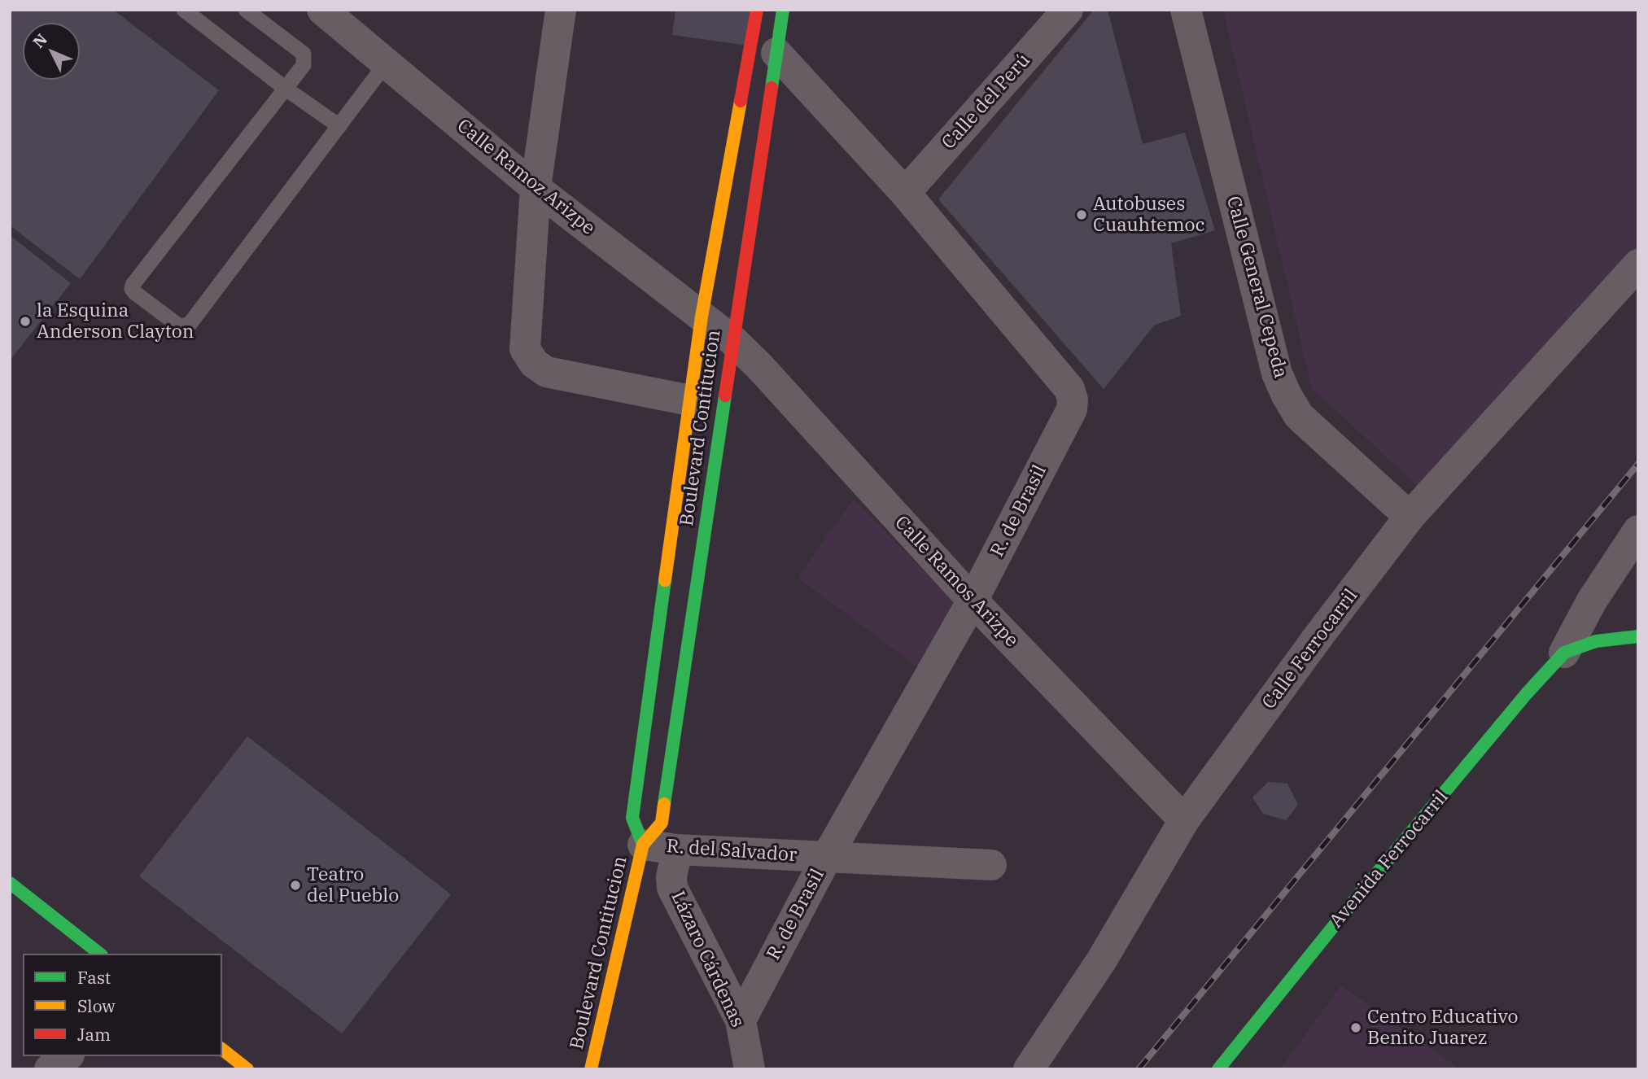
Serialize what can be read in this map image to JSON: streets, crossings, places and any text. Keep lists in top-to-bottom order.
{
  "streets": {
    "street": [
      "Calle del Perú",
      "Calle Ramoz Arizpe",
      "Calle General Cepeda",
      "Boulevard Contitucion",
      "R. de Brasil",
      "Calle Ramos Arizpe",
      "Calle Ferrocarril",
      "R. del Salvador",
      "Avenida Ferrocarril",
      "Lázaro Cárdenas"
    ]
  },
  "crossings": [
    ["Calle del Perú", "R. de Brasil"],
    ["Calle Ramoz Arizpe", "Boulevard Contitucion"],
    ["Calle Ramoz Arizpe", "Calle Ramos Arizpe"],
    ["Calle General Cepeda", "Calle Ferrocarril"],
    ["Boulevard Contitucion", "R. de Brasil"],
    ["Boulevard Contitucion", "Calle Ramos Arizpe"],
    ["Boulevard Contitucion", "R. del Salvador"],
    ["R. de Brasil", "Calle Ramos Arizpe"],
    ["R. de Brasil", "R. del Salvador"],
    ["R. de Brasil", "Lázaro Cárdenas"],
    ["Calle Ramos Arizpe", "Calle Ferrocarril"],
    ["R. del Salvador", "Lázaro Cárdenas"]
  ],
  "places": [
    "Autobuses Cuauhtemoc",
    "la Esquina Anderson Clayton",
    "Teatro del Pueblo",
    "Centro Educativo Benito Juarez"
  ],
  "legend": ["Fast", "Slow", "Jam"],
  "north": "top left"
}
